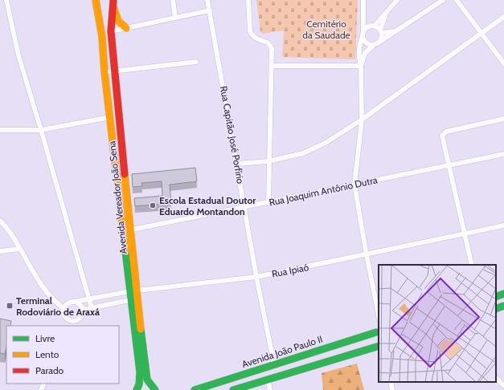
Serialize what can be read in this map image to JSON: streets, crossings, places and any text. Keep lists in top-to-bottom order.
{
  "streets": {
    "main road": ["Avenida Vereador João Sena", "Avenida João Paulo II"],
    "street": ["Rua Capitão José Porfírio", "Rua Joaquim Antônio Dutra", "Rua Ipiaó"]
  },
  "crossings": [
    ["Rua Capitão José Porfírio", "Rua Joaquim Antônio Dutra"],
    ["Rua Capitão José Porfírio", "Rua Ipiaó"],
    ["Rua Capitão José Porfírio", "Avenida João Paulo II"],
    ["Rua Joaquim Antônio Dutra", "Avenida Vereador João Sena"],
    ["Avenida Vereador João Sena", "Rua Ipiaó"]
  ],
  "parks": ["Cemitério da Saudade"],
  "places": {
    "other": ["Escola Estadual Doutor Eduardo Montandon"],
    "transit": ["Terminal Rodoviário de Araxá"]
  },
  "legend": ["Livre", "Lento", "Parado"]
}
